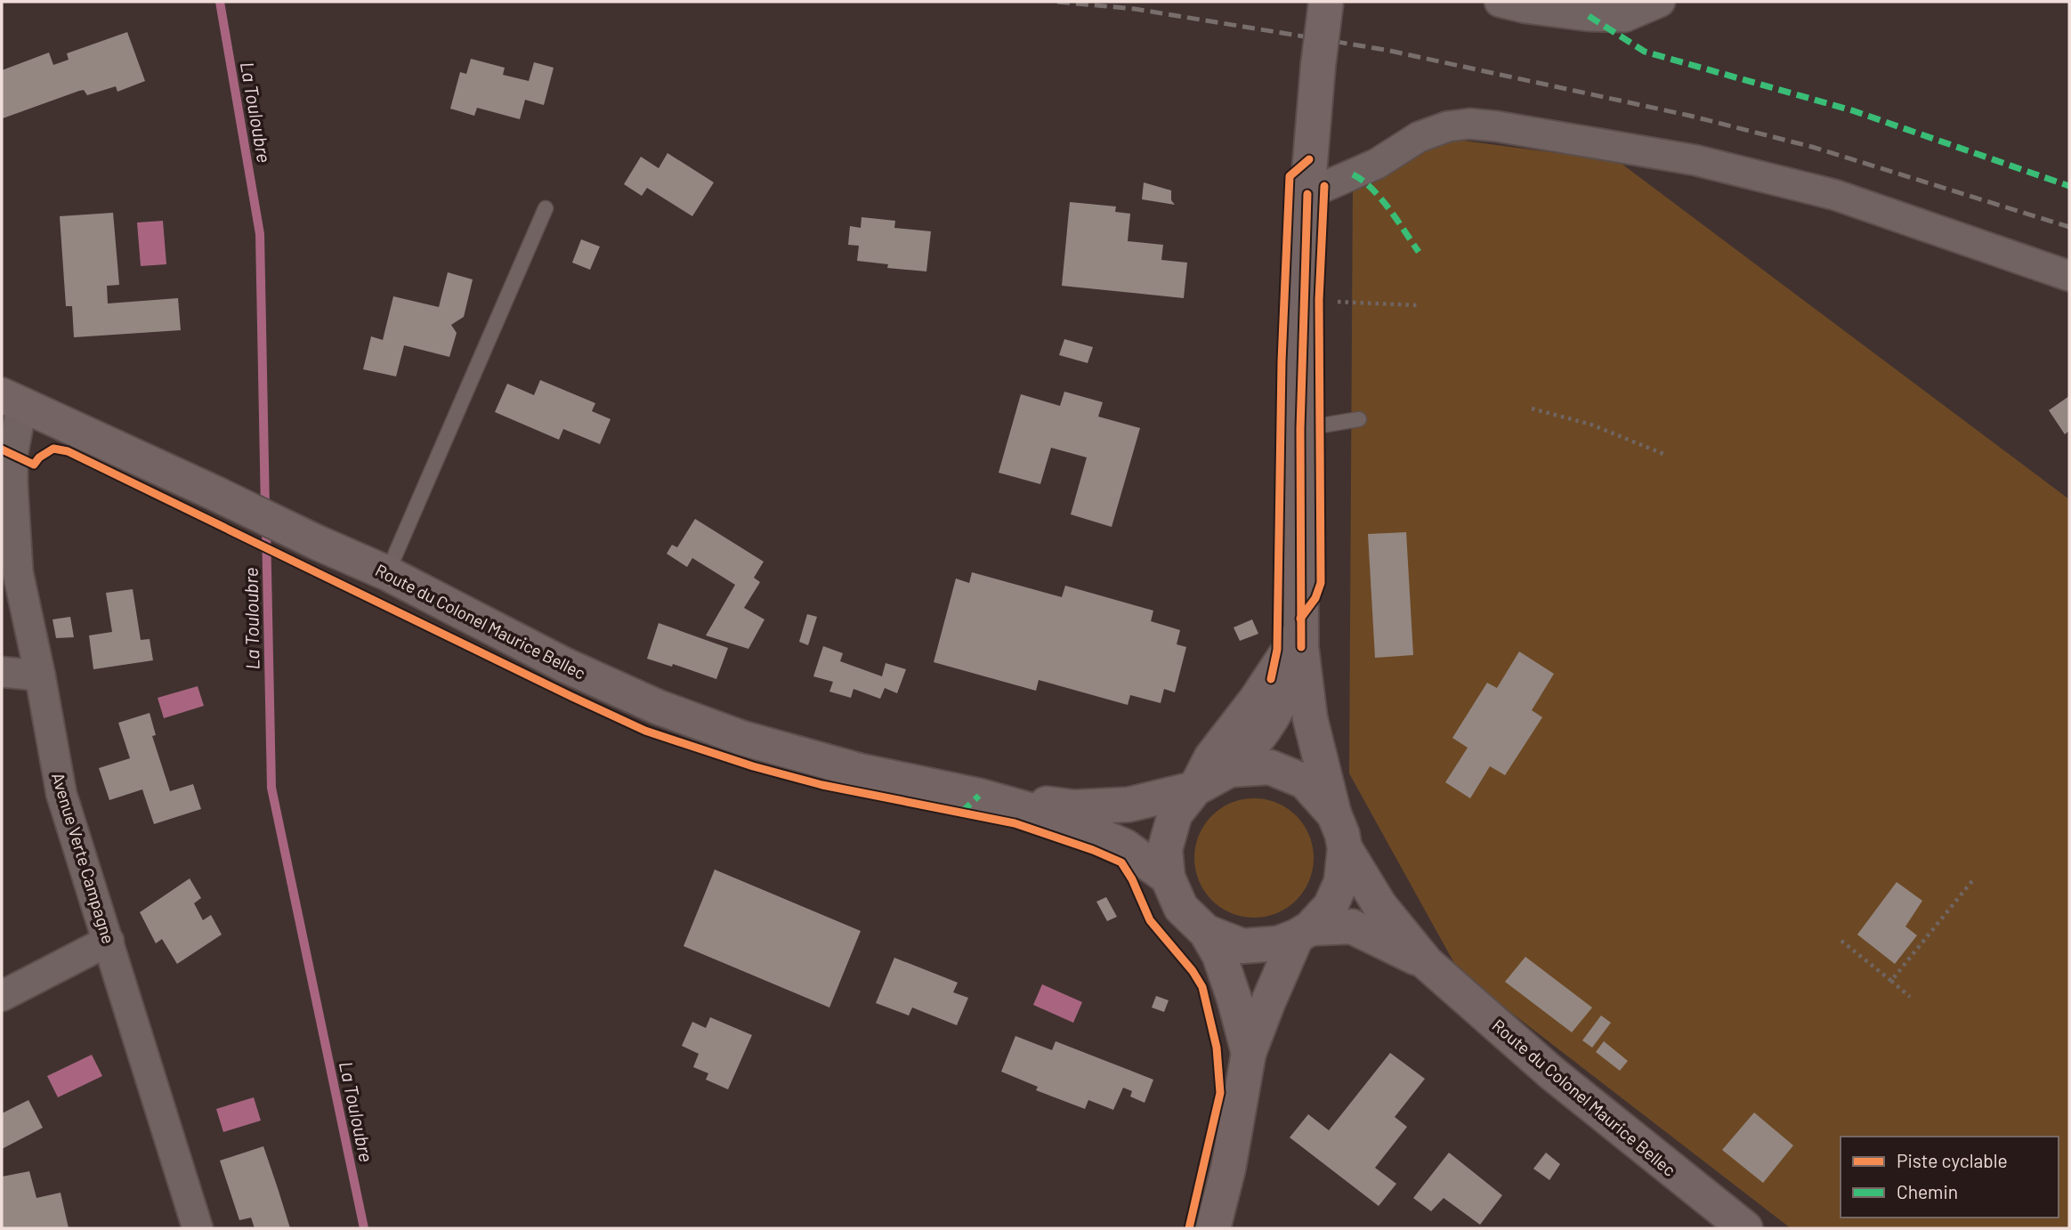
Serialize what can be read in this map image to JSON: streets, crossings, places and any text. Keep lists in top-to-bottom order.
{
  "streets": {
    "main road": ["Route du Colonel Maurice Bellec"],
    "street": ["Avenue Verte Campagne"]
  },
  "crossings": [
    ["Route du Colonel Maurice Bellec", "Avenue Verte Campagne"]
  ],
  "water": ["La Touloubre"],
  "legend": ["Piste cyclable", "Chemin"]
}
